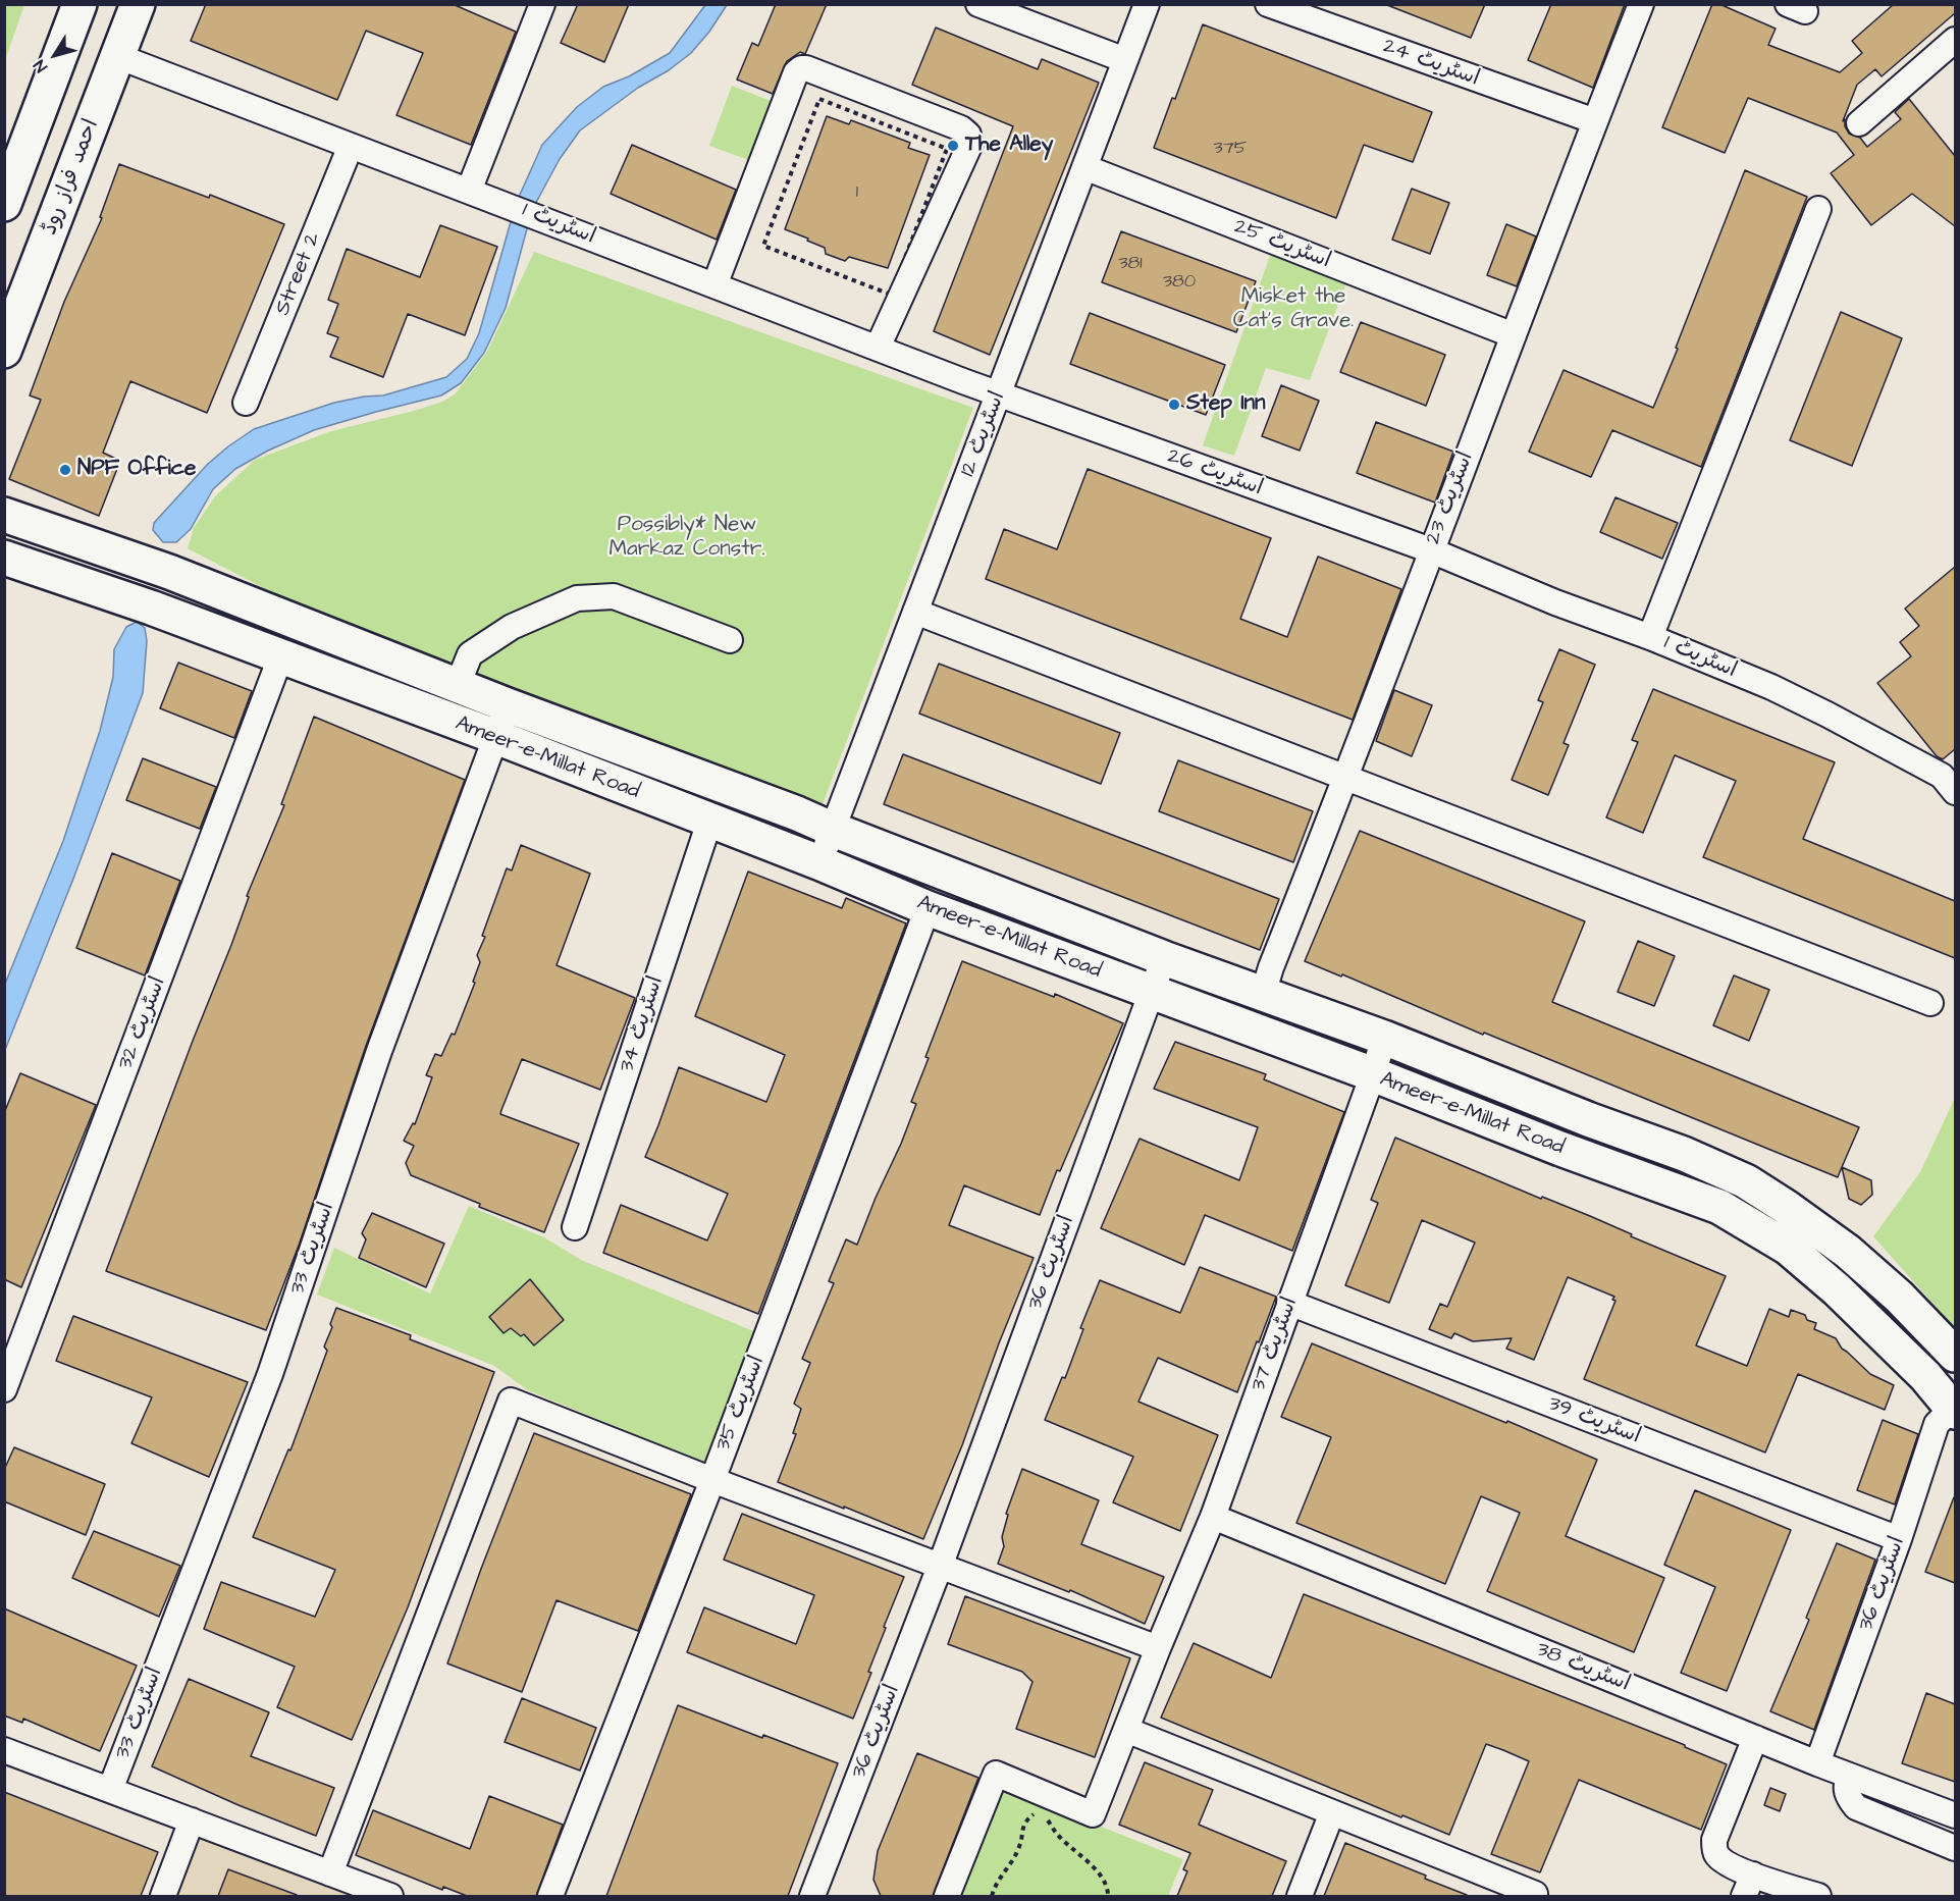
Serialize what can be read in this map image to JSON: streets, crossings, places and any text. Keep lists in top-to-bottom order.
{
  "streets": {
    "main road": ["احمد فراز روڈ", "Ameer-e-Millat Road"],
    "street": [
      "اسٹریٹ 24",
      "اسٹریٹ 1",
      "اسٹریٹ 25",
      "Street 2",
      "اسٹریٹ 12",
      "اسٹریٹ 26",
      "اسٹریٹ 23",
      "اسٹریٹ 32",
      "اسٹریٹ 34",
      "اسٹریٹ 33",
      "اسٹریٹ 36",
      "اسٹریٹ 37",
      "اسٹریٹ 35",
      "اسٹریٹ 39",
      "اسٹریٹ 38"
    ]
  },
  "crossings": [
    ["اسٹریٹ 24", "اسٹریٹ 23"],
    ["احمد فراز روڈ", "اسٹریٹ 1"],
    ["اسٹریٹ 1", "Street 2"],
    ["اسٹریٹ 1", "اسٹریٹ 12"],
    ["اسٹریٹ 1", "اسٹریٹ 26"],
    ["اسٹریٹ 1", "اسٹریٹ 23"],
    ["اسٹریٹ 25", "اسٹریٹ 12"],
    ["اسٹریٹ 25", "اسٹریٹ 23"],
    ["اسٹریٹ 12", "اسٹریٹ 26"],
    ["اسٹریٹ 12", "Ameer-e-Millat Road"],
    ["اسٹریٹ 26", "اسٹریٹ 23"],
    ["اسٹریٹ 23", "Ameer-e-Millat Road"],
    ["Ameer-e-Millat Road", "اسٹریٹ 32"],
    ["Ameer-e-Millat Road", "اسٹریٹ 34"],
    ["Ameer-e-Millat Road", "اسٹریٹ 33"],
    ["Ameer-e-Millat Road", "اسٹریٹ 36"],
    ["Ameer-e-Millat Road", "اسٹریٹ 37"],
    ["Ameer-e-Millat Road", "اسٹریٹ 35"],
    ["اسٹریٹ 36", "اسٹریٹ 39"],
    ["اسٹریٹ 36", "اسٹریٹ 38"],
    ["اسٹریٹ 37", "اسٹریٹ 39"],
    ["اسٹریٹ 37", "اسٹریٹ 38"]
  ],
  "parks": ["Misket the Cat's Grave.", "Possibly* New Markaz Constr."],
  "places": ["The Alley", "Step Inn", "NPF Office"],
  "house_numbers": [
    "375",
    "1",
    "381",
    "380"
  ],
  "north": "bottom left"
}
